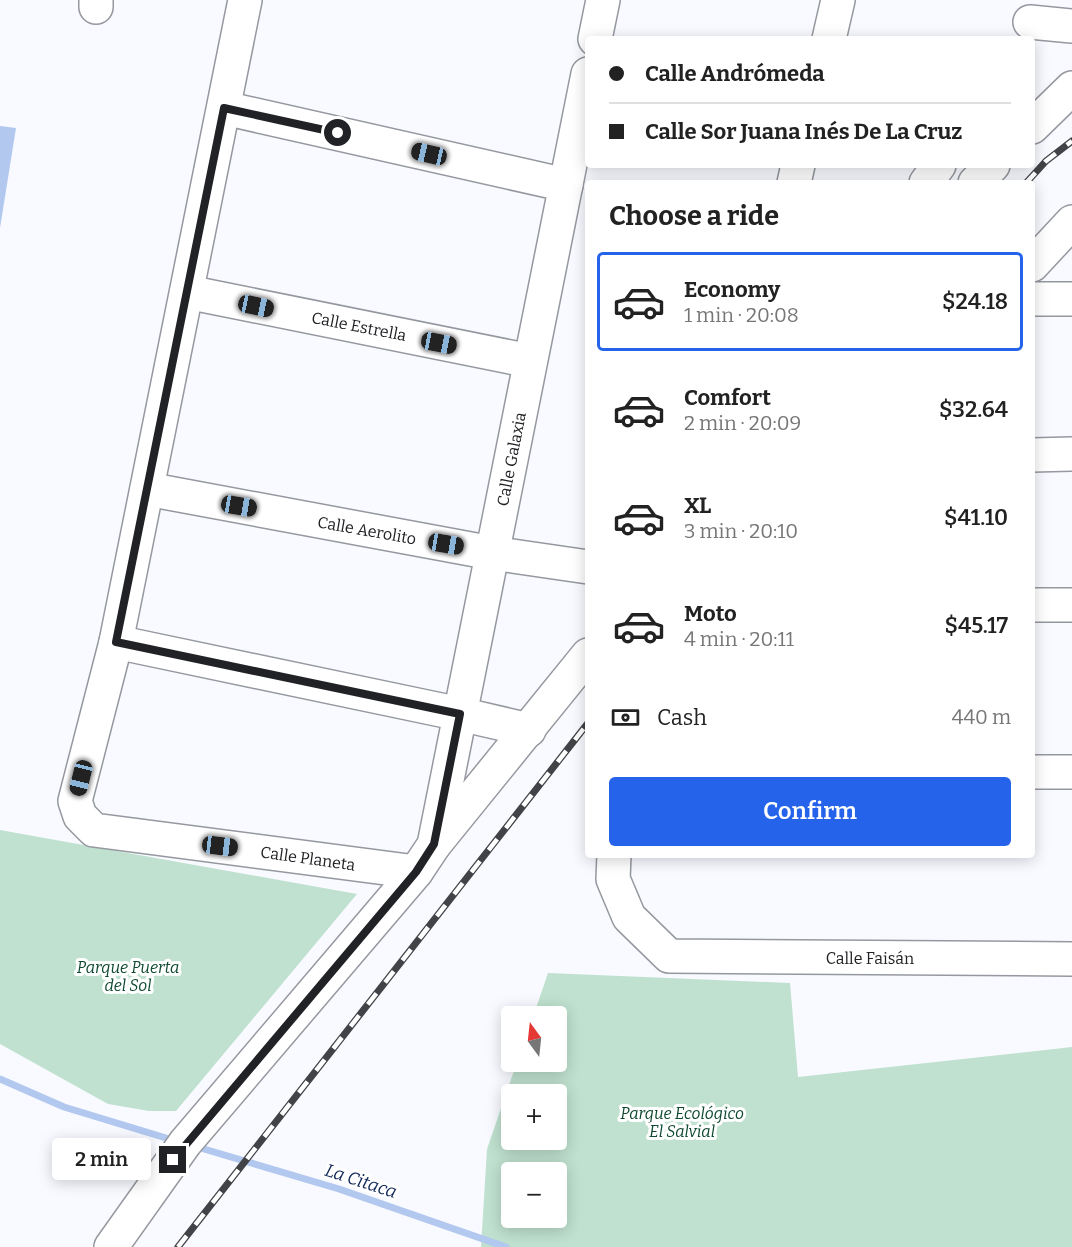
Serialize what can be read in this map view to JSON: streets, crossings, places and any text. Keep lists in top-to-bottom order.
{
  "streets": {
    "street": [
      "Calle Estrella",
      "Calle Galaxia",
      "Calle Aerolito",
      "Calle Planeta",
      "Calle Faisán"
    ]
  },
  "crossings": [
    ["Calle Estrella", "Calle Galaxia"],
    ["Calle Galaxia", "Calle Aerolito"]
  ],
  "water": ["La Citaca"],
  "parks": ["Parque Puerta del Sol", "Parque Ecológico El Salvial"],
  "north": "top",
  "page": {
    "banner": ["Calle Andrómeda", "Calle Sor Juana Inés De La Cruz"],
    "heading": "Choose a ride",
    "list": [
      {
        "name": "Economy",
        "note": "1 min · 20:08",
        "value": "$24.18"
      },
      {
        "name": "Comfort",
        "note": "2 min · 20:09",
        "value": "$32.64"
      },
      {
        "name": "XL",
        "note": "3 min · 20:10",
        "value": "$41.10"
      },
      {
        "name": "Moto",
        "note": "4 min · 20:11",
        "value": "$45.17"
      }
    ],
    "pay": ["Cash", "440 m"],
    "buttons": "Confirm",
    "map_buttons": ["+", "−"],
    "bubble": "2 min"
  }
}
